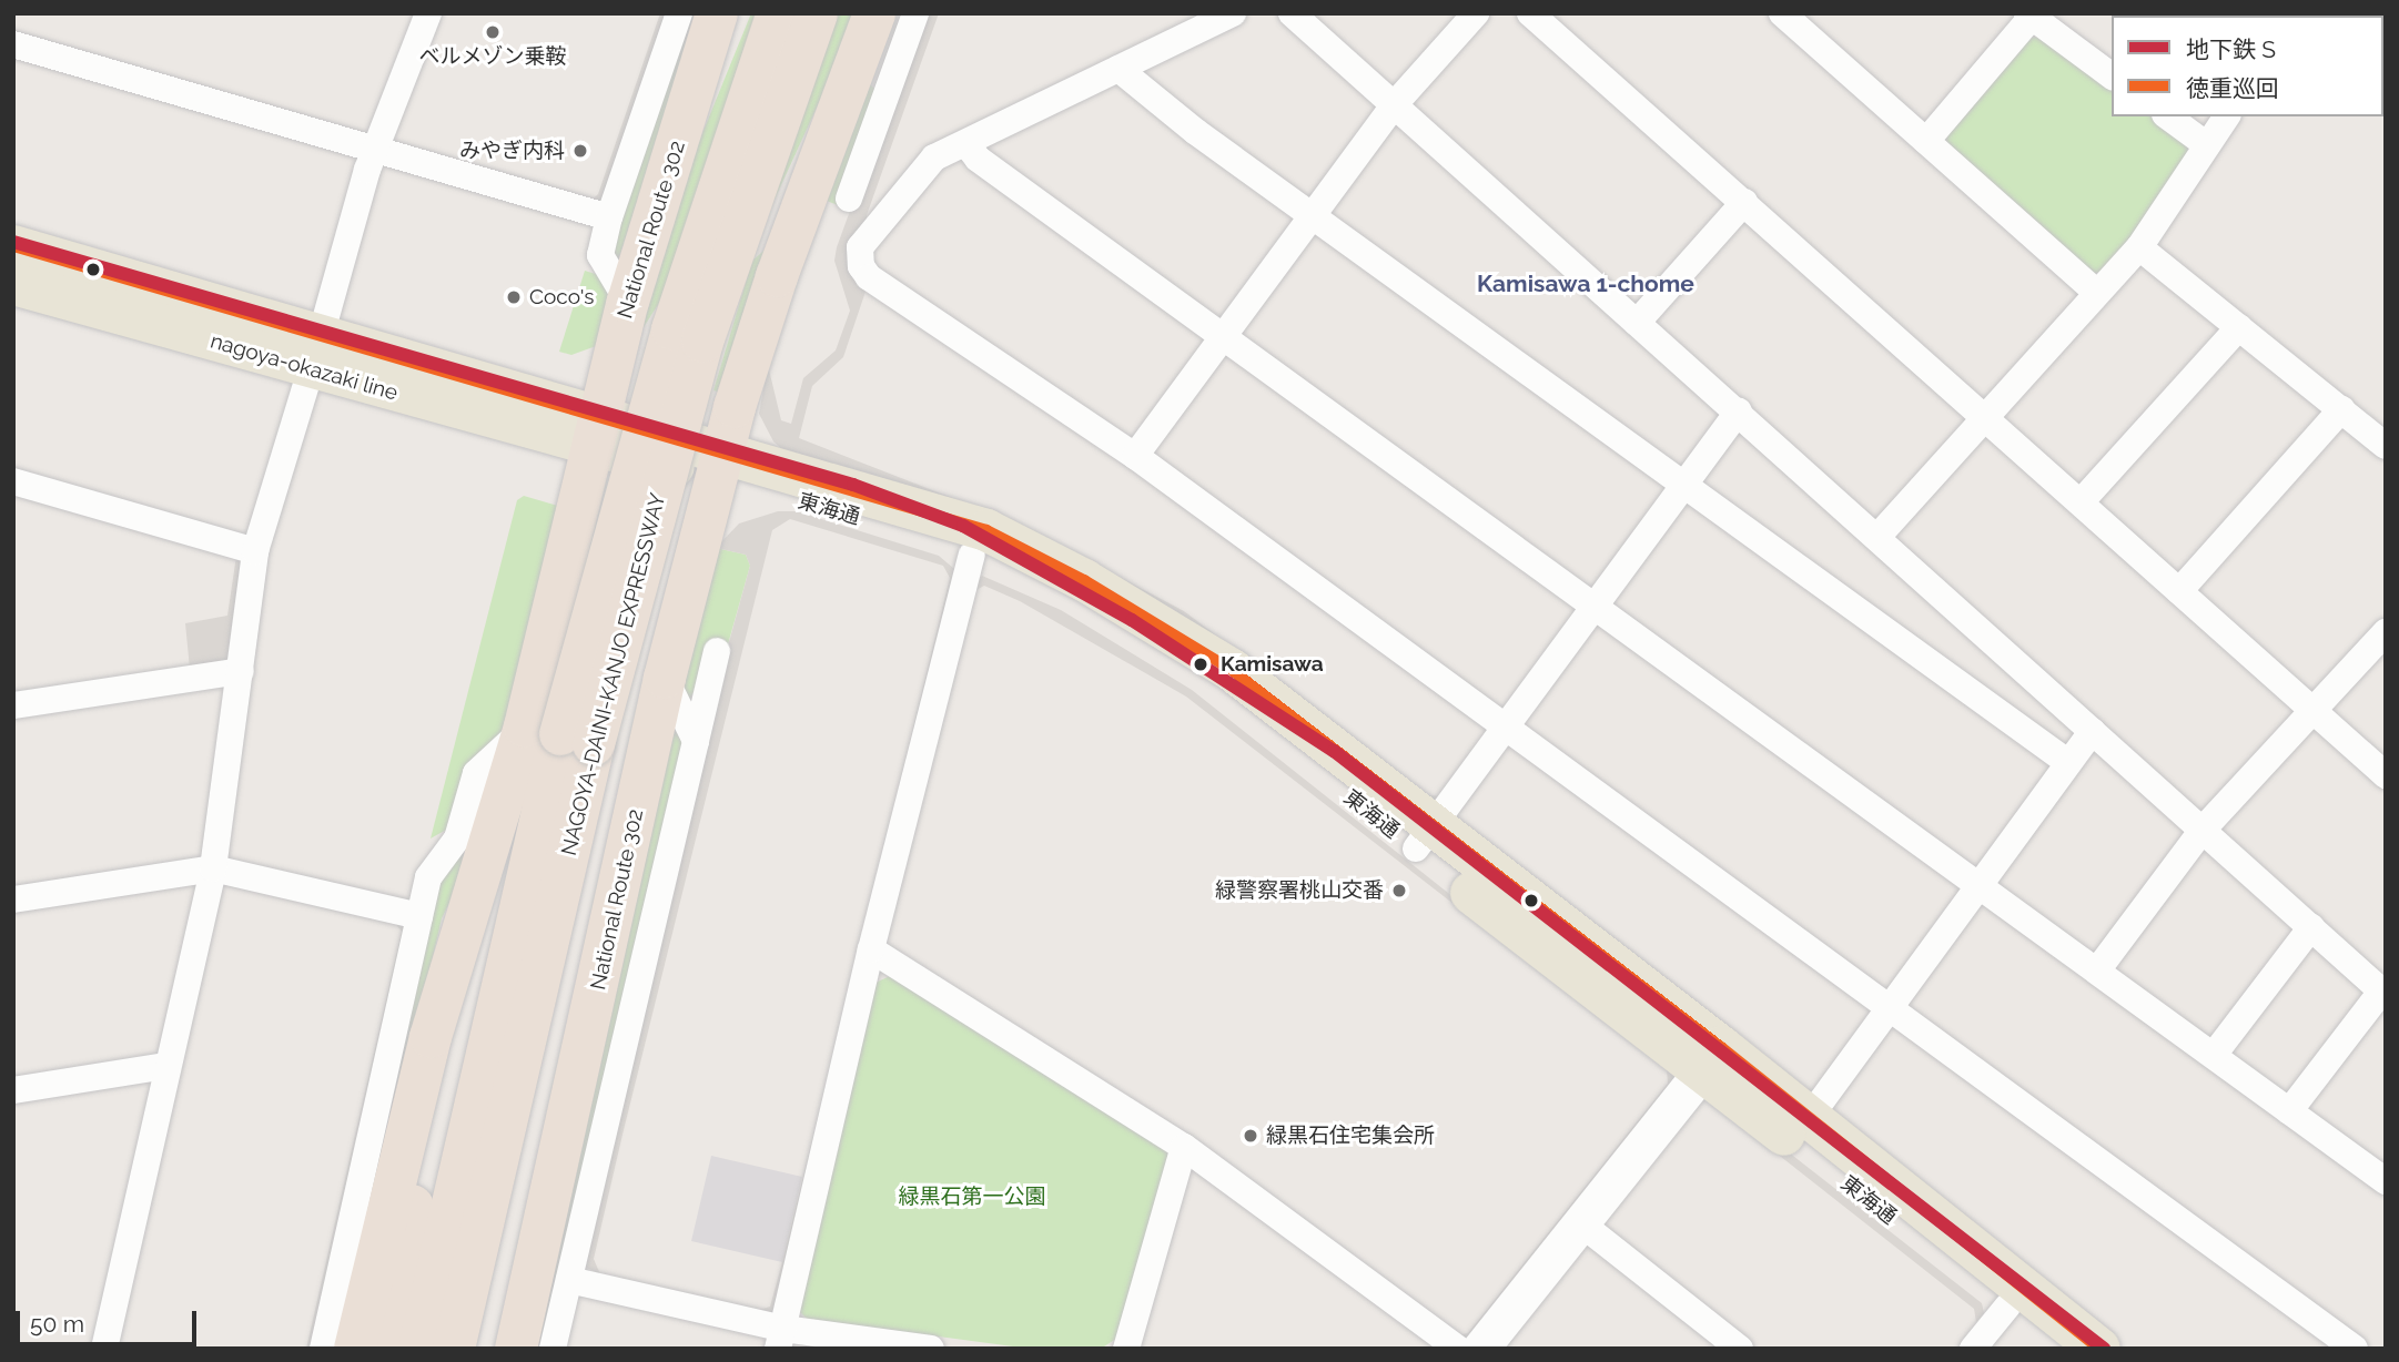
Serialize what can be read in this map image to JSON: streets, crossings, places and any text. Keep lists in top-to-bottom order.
{
  "streets": {
    "highway": ["National Route 302", "NAGOYA-DAINI-KANJO EXPRESSWAY"],
    "main road": ["nagoya-okazaki line", "東海通"]
  },
  "crossings": [
    ["National Route 302", "nagoya-okazaki line"],
    ["National Route 302", "東海通"],
    ["National Route 302", "NAGOYA-DAINI-KANJO EXPRESSWAY"],
    ["nagoya-okazaki line", "東海通"]
  ],
  "districts": ["Kamisawa 1-chome"],
  "parks": ["緑黒石第一公園"],
  "places": [
    "ベルメゾン乗鞍",
    "みやぎ内科",
    "Coco's",
    "Kamisawa",
    "緑警察署桃山交番",
    "緑黒石住宅集会所"
  ],
  "lines": ["metro line S", "transit line 徳重巡回"],
  "legend": ["地下鉄 S", "徳重巡回"],
  "scale_bar": "50 m"
}
